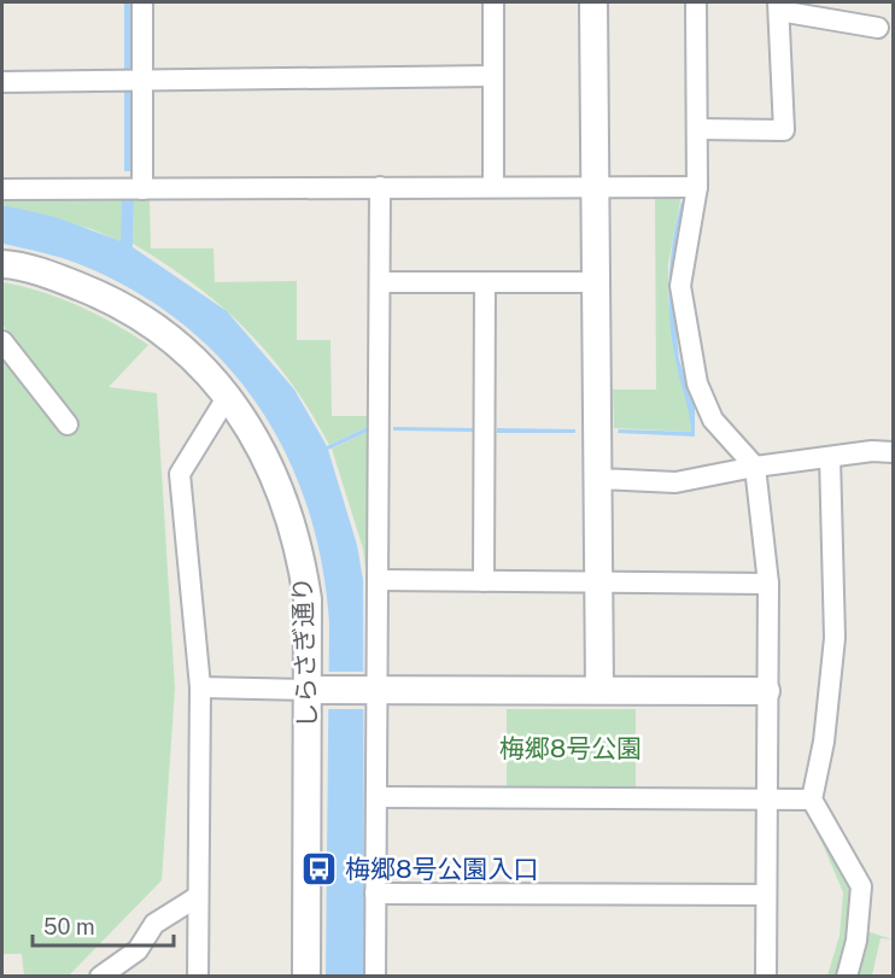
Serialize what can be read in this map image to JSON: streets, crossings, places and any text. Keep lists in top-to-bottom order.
{
  "streets": {
    "street": ["しらさぎ通り"]
  },
  "parks": ["梅郷8号公園"],
  "places": {
    "bus stop": ["梅郷8号公園入口"]
  },
  "scale_bar": "50 m"
}
